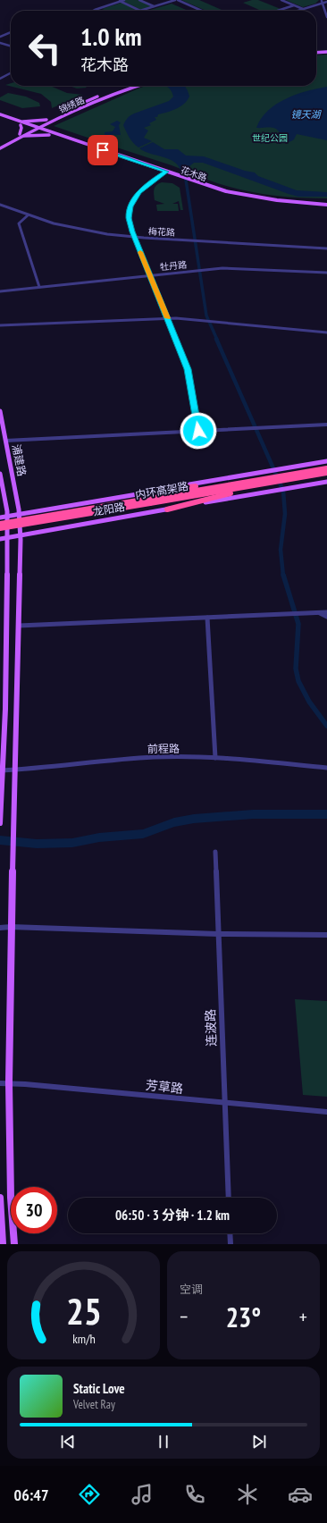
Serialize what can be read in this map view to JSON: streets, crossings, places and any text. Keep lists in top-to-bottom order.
{
  "streets": {
    "highway": ["内环高架路"],
    "main road": [
      "锦绣路",
      "花木路",
      "浦建路",
      "龙阳路"
    ],
    "street": [
      "梅花路",
      "牡丹路",
      "前程路",
      "连波路",
      "芳草路"
    ]
  },
  "crossings": [
    ["锦绣路", "花木路"],
    ["浦建路", "龙阳路"],
    ["浦建路", "前程路"],
    ["浦建路", "芳草路"],
    ["连波路", "芳草路"]
  ],
  "water": ["镜天湖"],
  "parks": ["世纪公园"],
  "page": {
    "turn": ["1.0 km", "花木路"],
    "limit": "30",
    "trip": "06:50 · 3 分钟 · 1.2 km",
    "tile": "空调",
    "heat": ["−", "23°", "+"],
    "song": ["Static Love", "Velvet Ray"],
    "tabs": "06:47",
    "gauge": ["25", "km/h"]
  }
}
